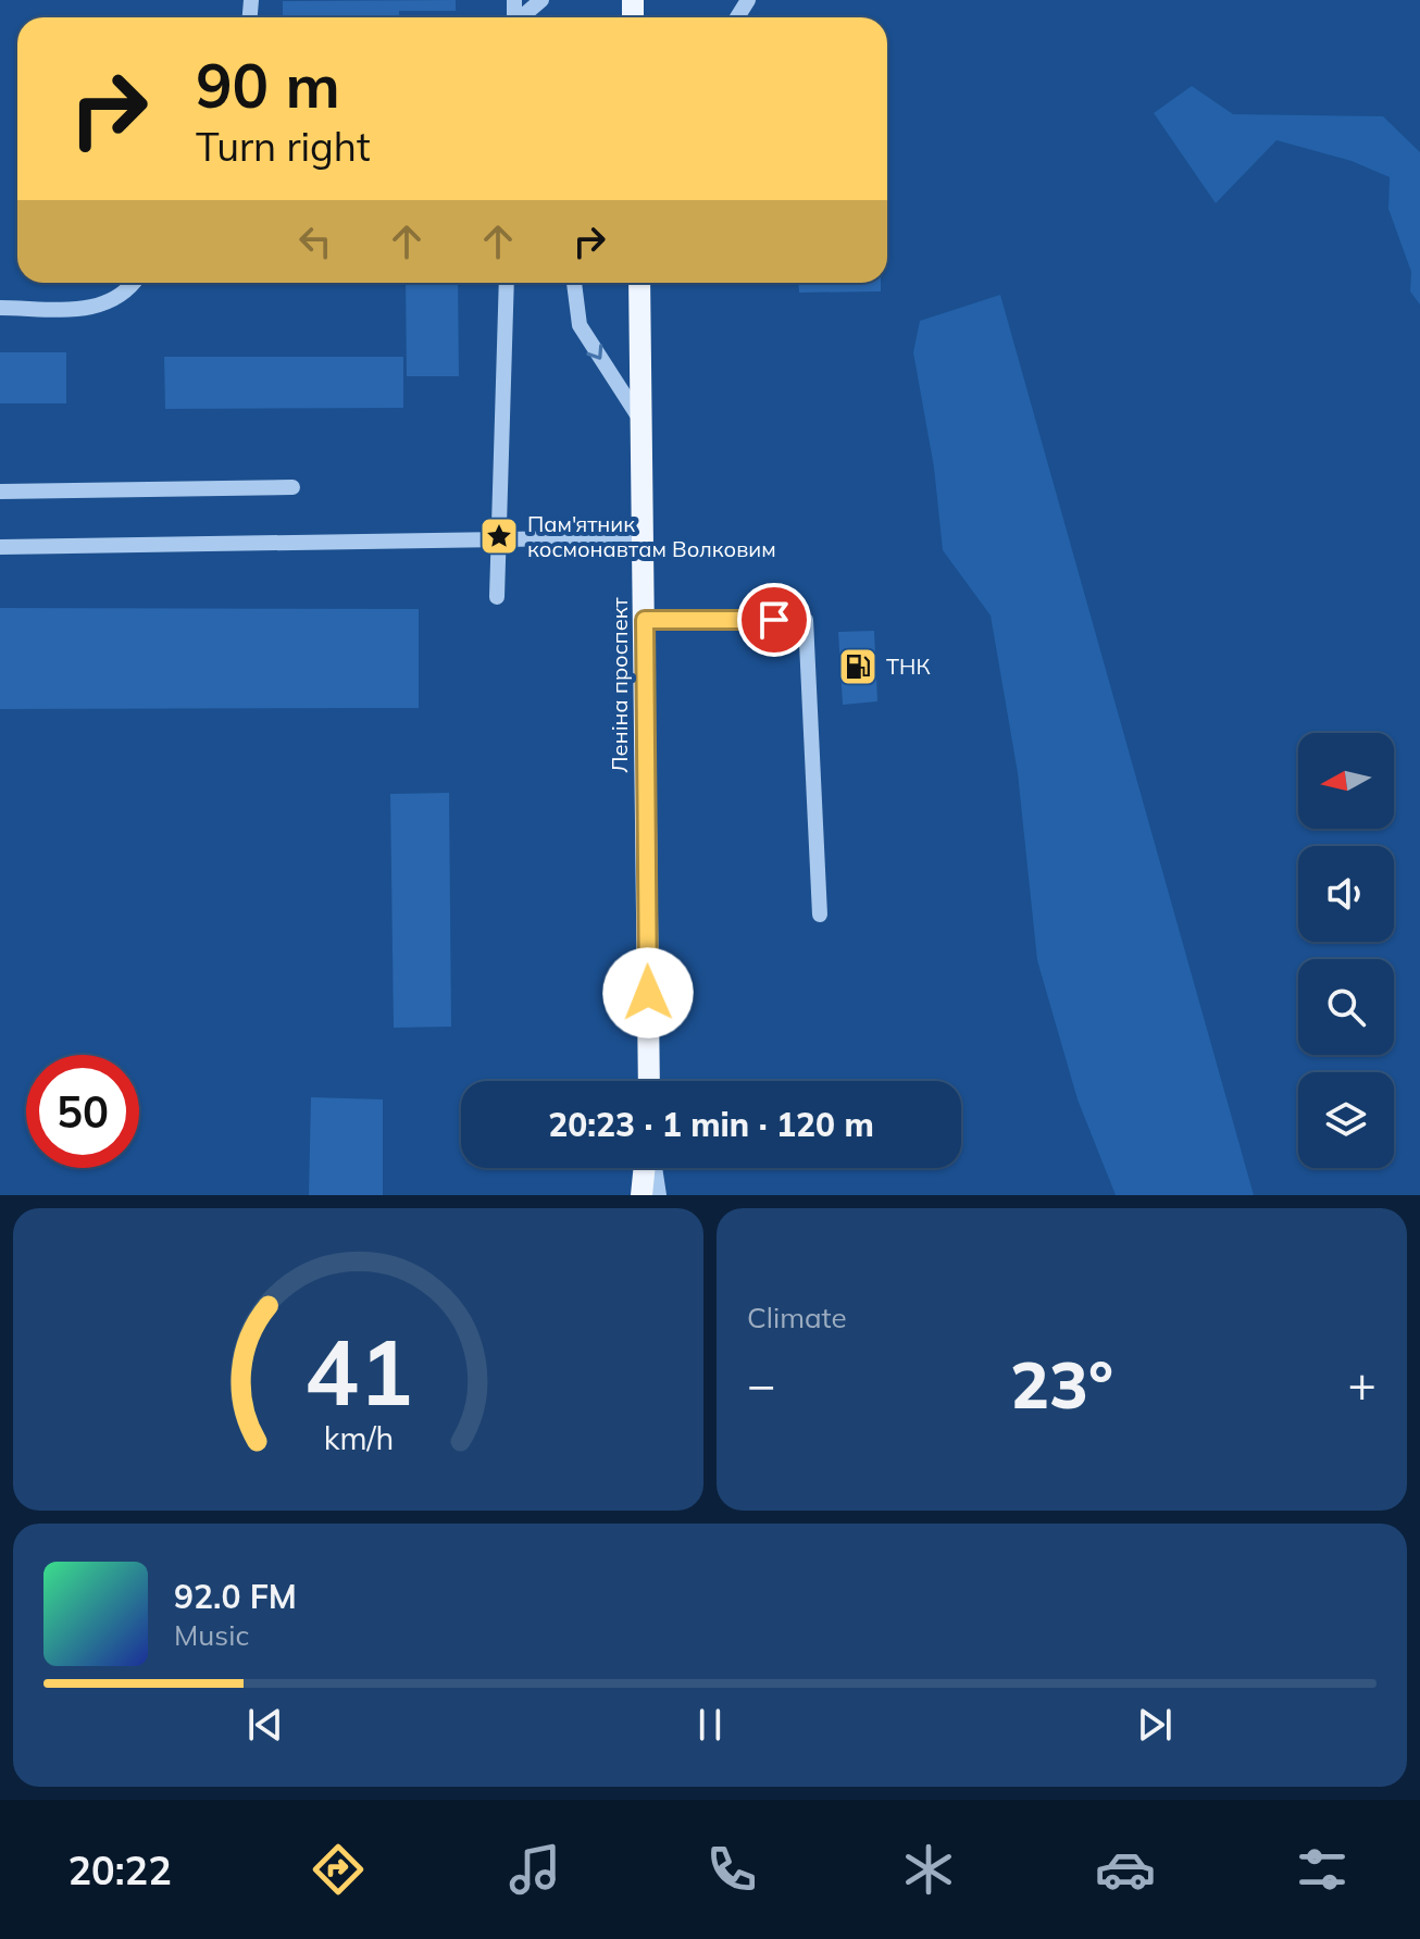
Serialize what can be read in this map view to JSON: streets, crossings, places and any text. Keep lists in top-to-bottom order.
{
  "streets": {
    "main road": ["Леніна проспект"]
  },
  "places": {
    "place": ["Пам'ятник космонавтам Волковим"],
    "fuel station": ["ТНК"]
  },
  "north": "left",
  "page": {
    "turn": ["90 m", "Turn right"],
    "limit": "50",
    "trip": "20:23 · 1 min · 120 m",
    "tile": "Climate",
    "heat": ["−", "23°", "+"],
    "song": ["92.0 FM", "Music"],
    "tabs": "20:22",
    "gauge": ["41", "km/h"]
  }
}
